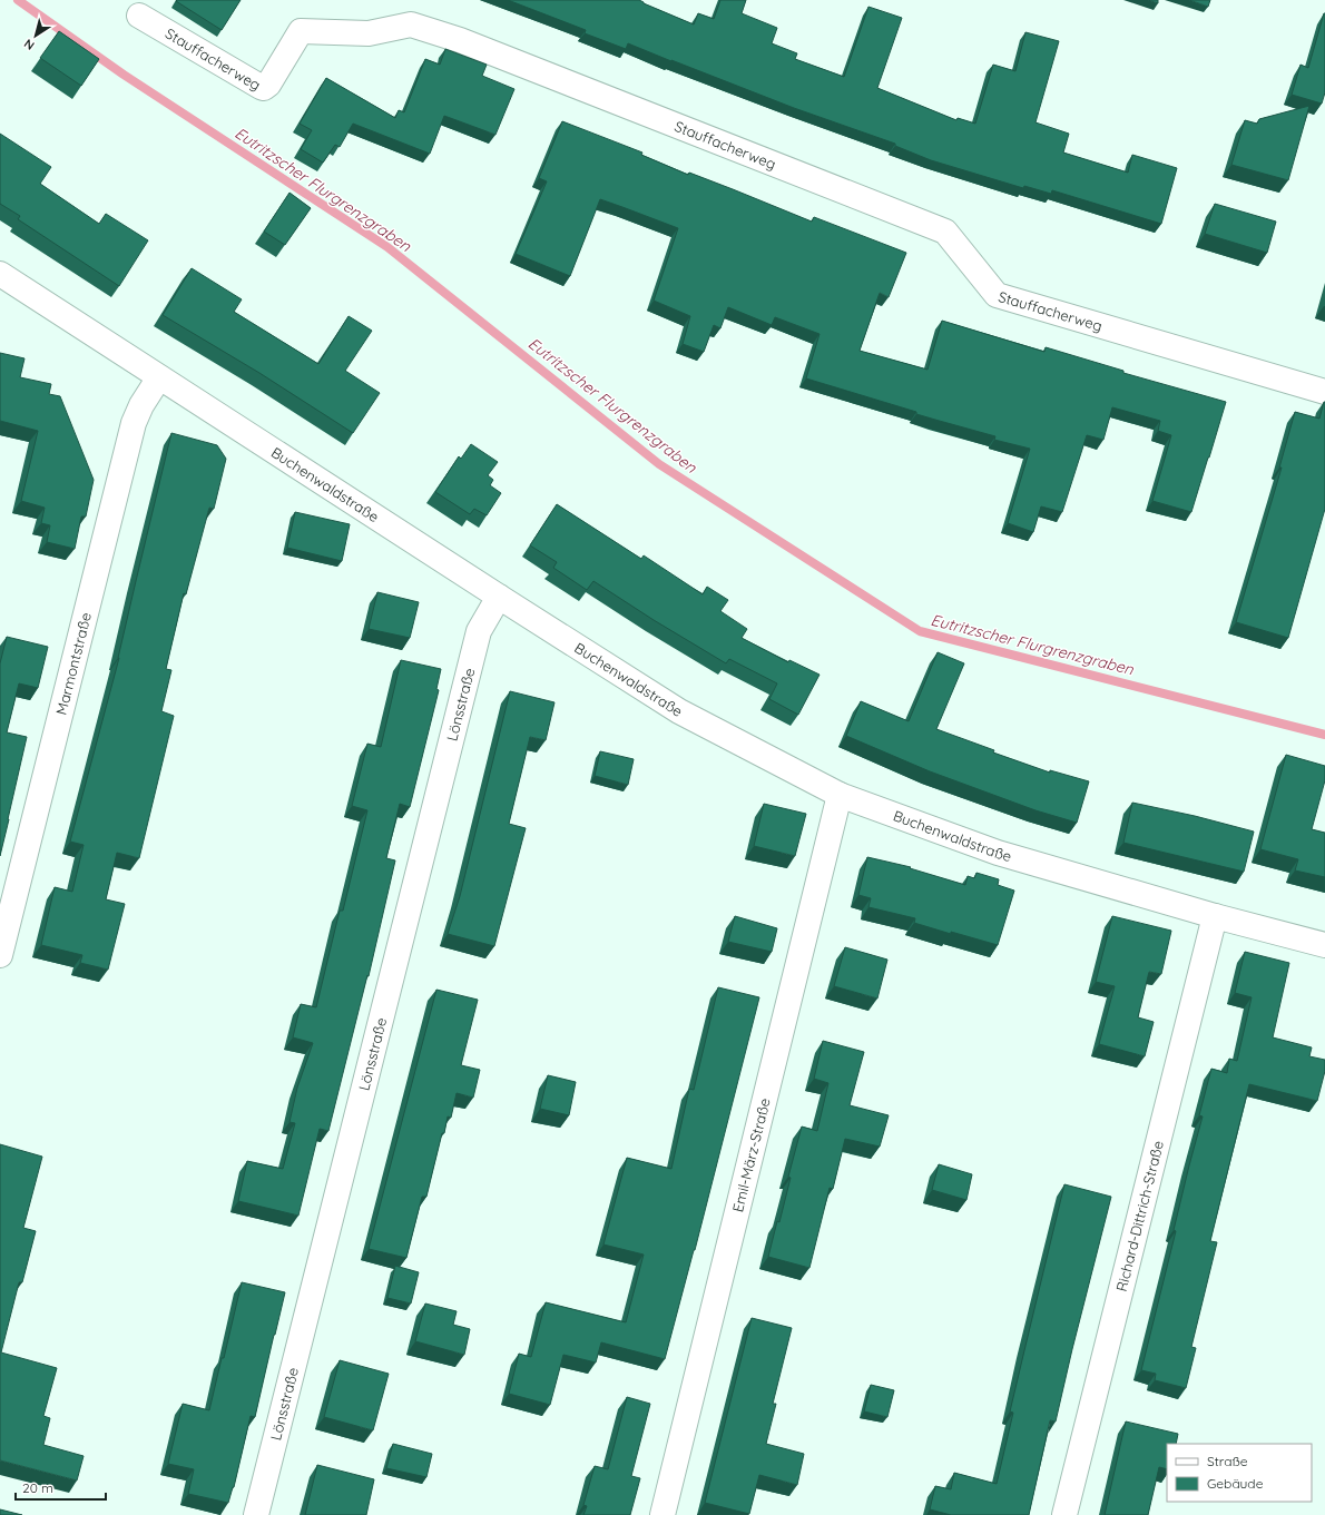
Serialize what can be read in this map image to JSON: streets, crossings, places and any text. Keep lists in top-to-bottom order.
{
  "streets": {
    "street": [
      "Stauffacherweg",
      "Buchenwaldstraße",
      "Marmontstraße",
      "Lönsstraße",
      "Emil-März-Straße",
      "Richard-Dittrich-Straße"
    ]
  },
  "crossings": [
    ["Buchenwaldstraße", "Marmontstraße"],
    ["Buchenwaldstraße", "Lönsstraße"],
    ["Buchenwaldstraße", "Emil-März-Straße"],
    ["Buchenwaldstraße", "Richard-Dittrich-Straße"]
  ],
  "water": ["Eutritzscher Flurgrenzgraben"],
  "legend": ["Straße", "Gebäude"],
  "scale_bar": "20 m",
  "north": "bottom left"
}
